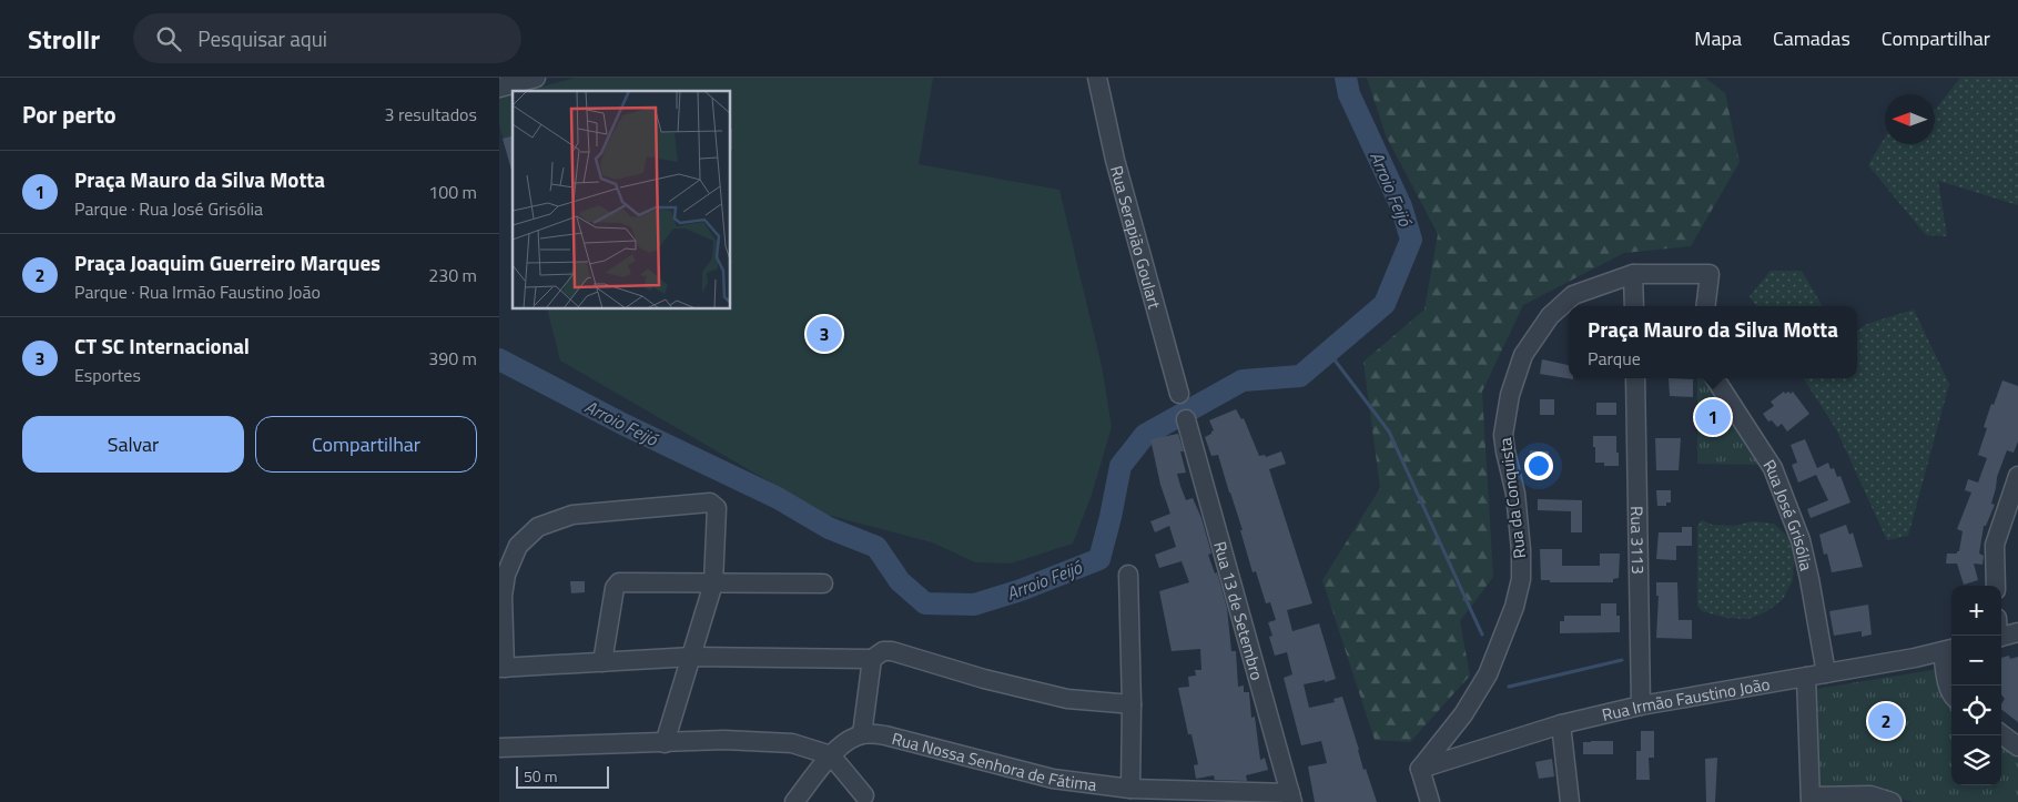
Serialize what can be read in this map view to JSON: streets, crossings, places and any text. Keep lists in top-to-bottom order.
{
  "streets": {
    "street": [
      "Rua Serapião Goulart",
      "Rua da Conquista",
      "Rua José Grisólia",
      "Rua 3113",
      "Rua 13 de Setembro",
      "Rua Irmão Faustino João",
      "Rua Nossa Senhora de Fátima"
    ]
  },
  "crossings": [
    ["Rua da Conquista", "Rua Irmão Faustino João"],
    ["Rua José Grisólia", "Rua Irmão Faustino João"],
    ["Rua 3113", "Rua Irmão Faustino João"],
    ["Rua 13 de Setembro", "Rua Nossa Senhora de Fátima"]
  ],
  "water": ["Arroio Feijó"],
  "scale_bar": "50 m",
  "north": "left",
  "page": {
    "header": "Strollr",
    "search": "Pesquisar aqui",
    "nav": ["Mapa", "Camadas", "Compartilhar"],
    "heading": ["Por perto", "3 resultados"],
    "list": [
      {
        "mark": "1",
        "name": "Praça Mauro da Silva Motta",
        "note": "Parque · Rua José Grisólia",
        "value": "100 m"
      },
      {
        "mark": "2",
        "name": "Praça Joaquim Guerreiro Marques",
        "note": "Parque · Rua Irmão Faustino João",
        "value": "230 m"
      },
      {
        "mark": "3",
        "name": "CT SC Internacional",
        "note": "Esportes",
        "value": "390 m"
      }
    ],
    "popup": ["Praça Mauro da Silva Motta", "Parque"],
    "pins": ["3", "1", "2"],
    "buttons": ["Salvar", "Compartilhar"],
    "map_buttons": ["+", "−"],
    "scale": "50 m"
  }
}
